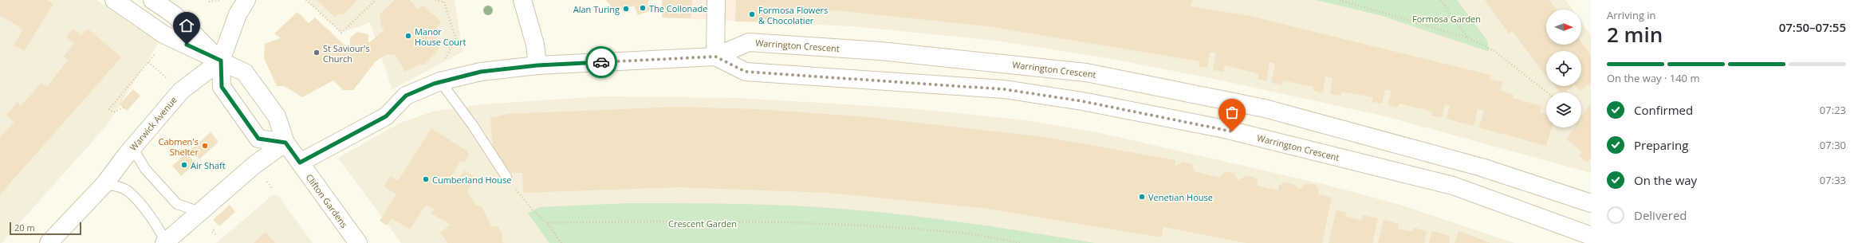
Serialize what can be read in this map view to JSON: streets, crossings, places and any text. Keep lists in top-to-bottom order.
{
  "streets": {
    "street": ["Warrington Crescent", "Warwick Avenue", "Clifton Gardens"]
  },
  "crossings": [
    ["Warrington Crescent", "Clifton Gardens"],
    ["Warwick Avenue", "Clifton Gardens"]
  ],
  "parks": ["Formosa Garden", "Crescent Garden"],
  "places": [
    "The Collonade",
    "Alan Turing",
    "Formosa Flowers & Chocolatier",
    "Manor House Court",
    "St Saviour's Church",
    "Cabmen's Shelter",
    "Air Shaft",
    "Cumberland House",
    "Venetian House"
  ],
  "scale_bar": "20 m",
  "north": "right",
  "page": {
    "heading": ["2 min", "Arriving in", "07:50–07:55"],
    "bar": "On the way · 140 m",
    "list": [
      ["Confirmed", "07:23"],
      ["Preparing", "07:30"],
      ["On the way", "07:33"],
      "Delivered"
    ],
    "scale": "20 m"
  }
}
